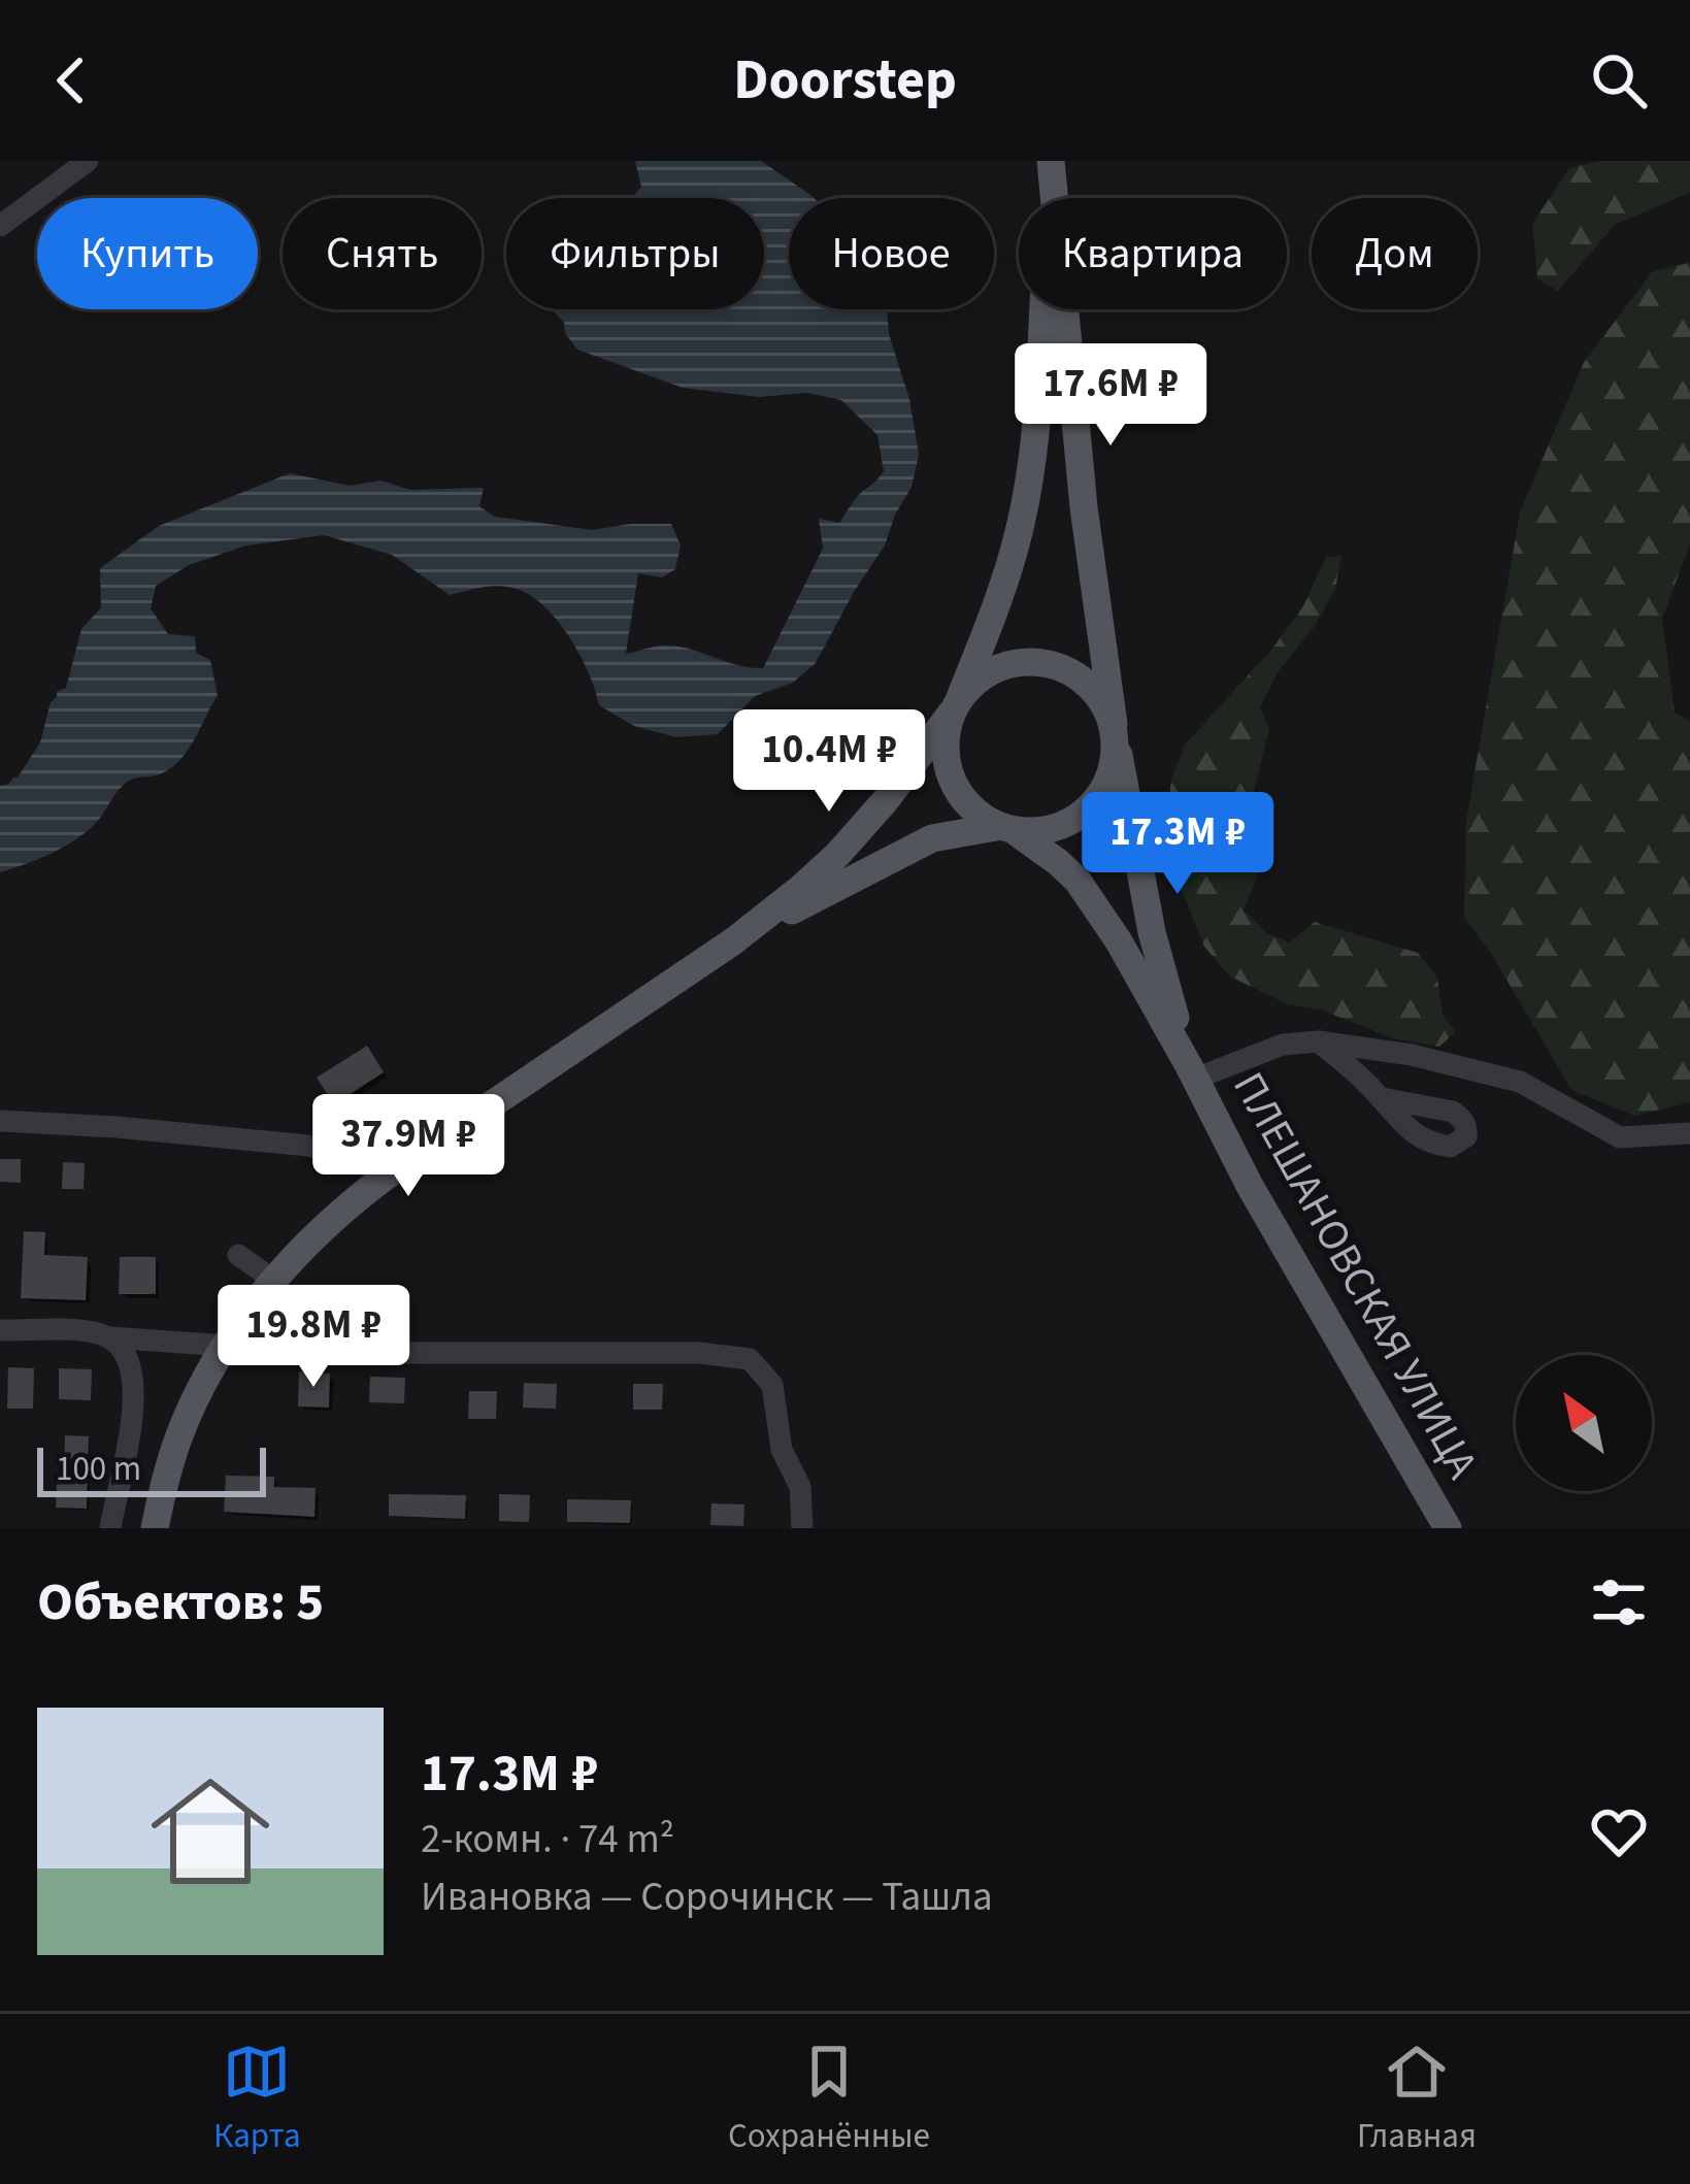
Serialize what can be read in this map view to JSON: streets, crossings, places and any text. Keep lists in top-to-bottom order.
{
  "streets": {
    "main road": ["ПЛЕШАНОВСКАЯ УЛИЦА"]
  },
  "scale_bar": "100 m",
  "north": "top left",
  "page": {
    "header": "Doorstep",
    "chip": [
      "Купить",
      "Снять",
      "Фильтры",
      "Новое",
      "Квартира",
      "Дом"
    ],
    "price": [
      "17.6M ₽",
      "10.4M ₽",
      "17.3M ₽",
      "37.9M ₽",
      "19.8M ₽"
    ],
    "scale": "100 m",
    "heading": "Объектов: 5",
    "list": [
      {
        "name": "17.3M ₽",
        "note": "2-комн. · 74 m² · Ивановка — Сорочинск — Ташла"
      }
    ],
    "tabs": ["Карта", "Сохранённые", "Главная"]
  }
}
